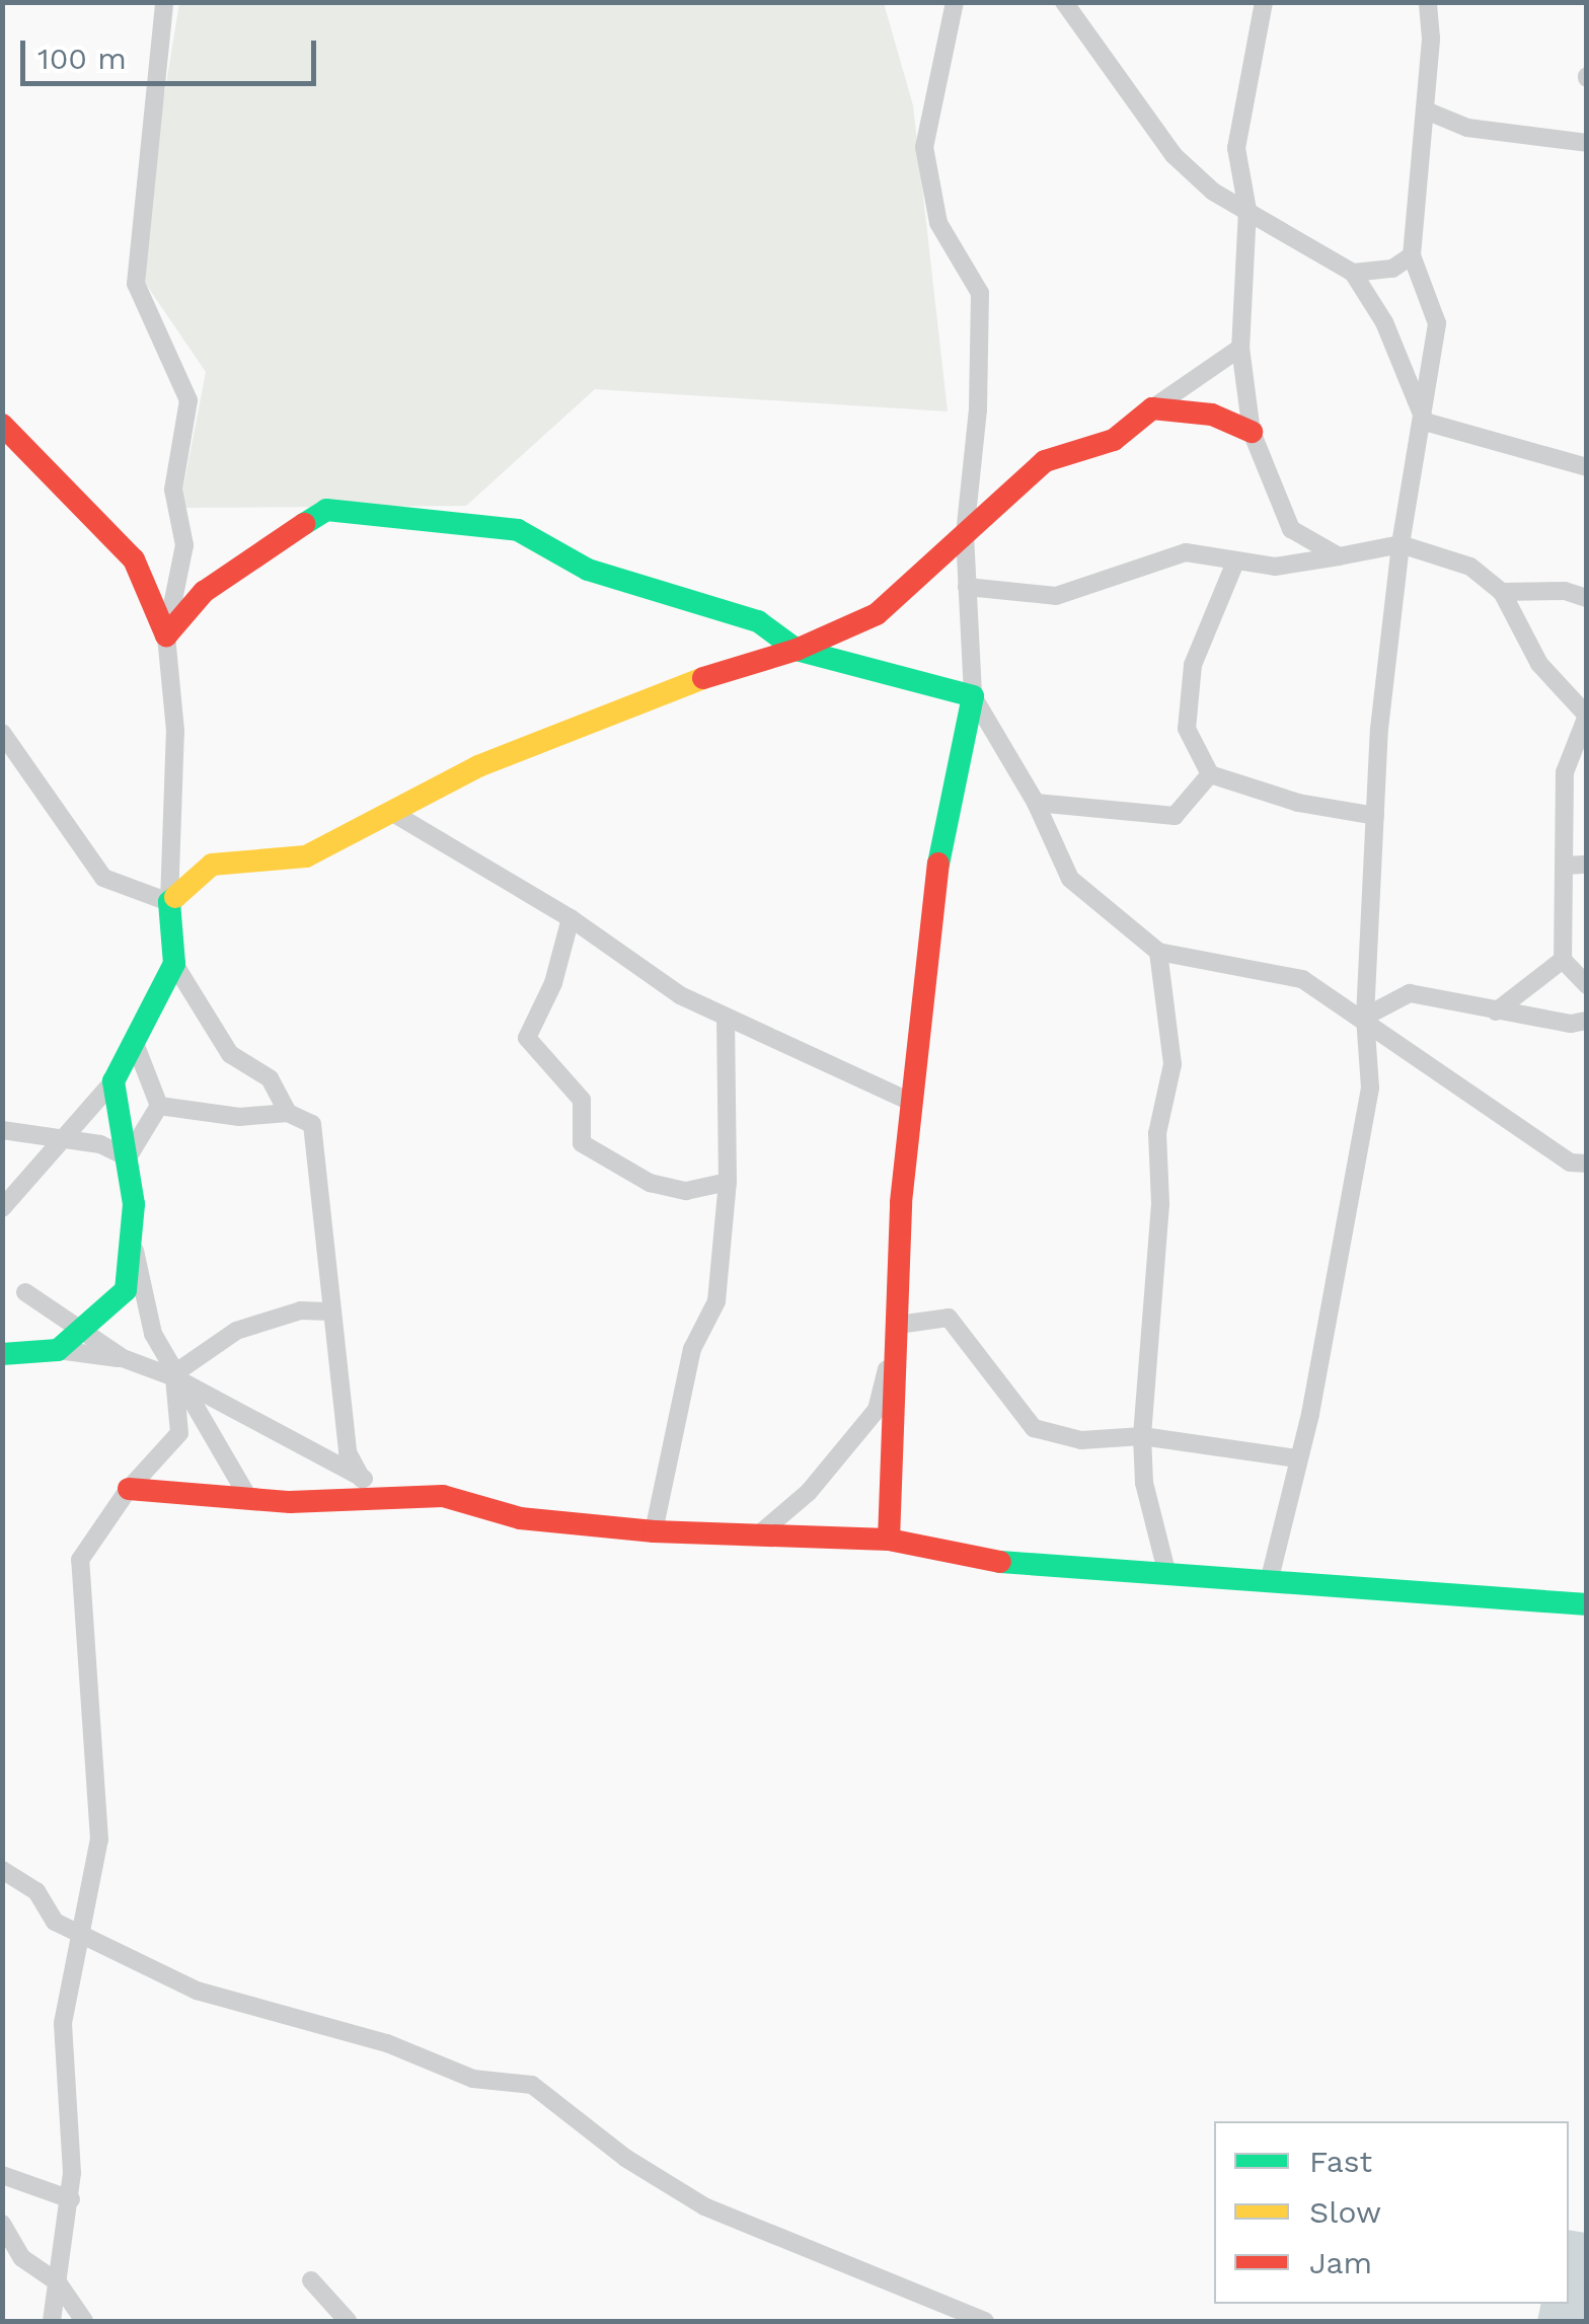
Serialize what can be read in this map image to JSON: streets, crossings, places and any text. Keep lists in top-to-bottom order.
{
  "legend": ["Fast", "Slow", "Jam"],
  "scale_bar": "100 m"
}
